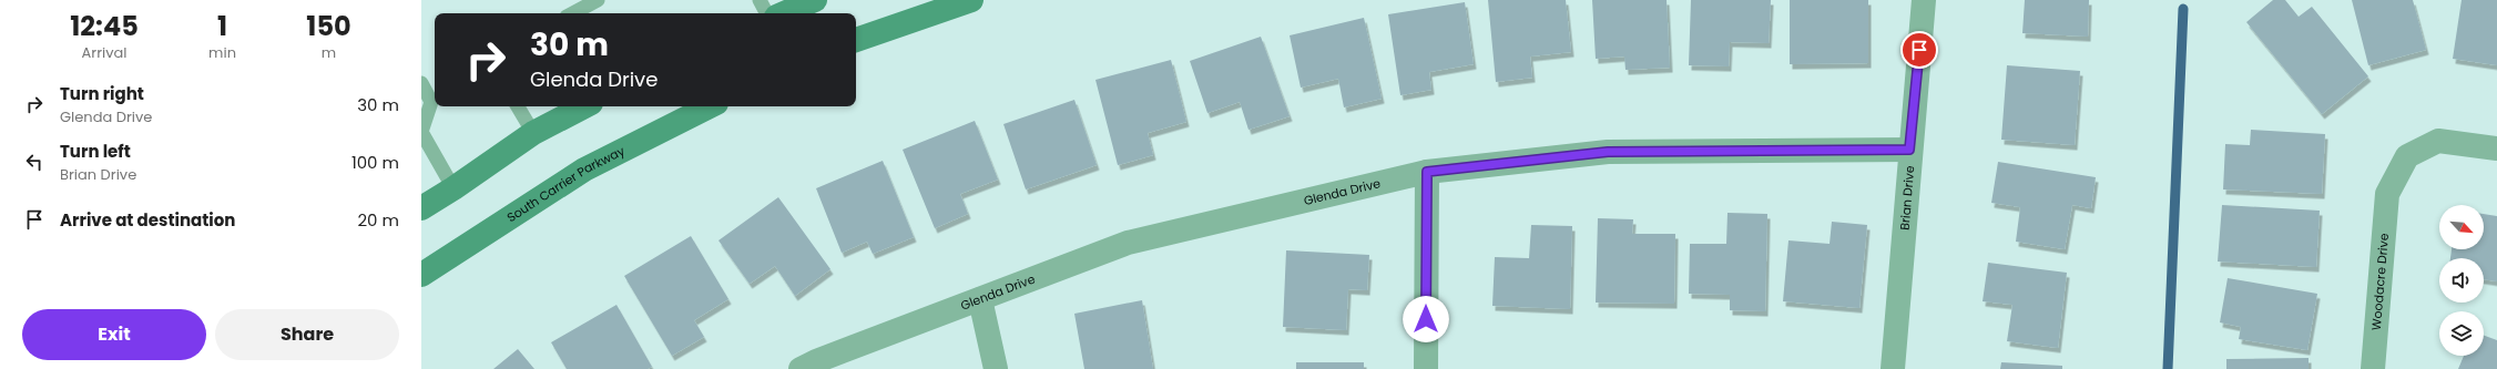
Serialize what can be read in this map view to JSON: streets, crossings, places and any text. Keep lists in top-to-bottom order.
{
  "streets": {
    "main road": ["South Carrier Parkway"],
    "street": ["Glenda Drive", "Brian Drive", "Woodacre Drive"]
  },
  "crossings": [
    ["Glenda Drive", "Brian Drive"]
  ],
  "north": "bottom right",
  "page": {
    "eta": [
      "12:45",
      "Arrival",
      "1",
      "min",
      "150",
      "m"
    ],
    "turn": ["30 m", "Glenda Drive"],
    "list": [
      {
        "name": "Turn right",
        "note": "Glenda Drive",
        "value": "30 m"
      },
      {
        "name": "Turn left",
        "note": "Brian Drive",
        "value": "100 m"
      },
      {
        "name": "Arrive at destination",
        "value": "20 m"
      }
    ],
    "buttons": ["Exit", "Share"]
  }
}
